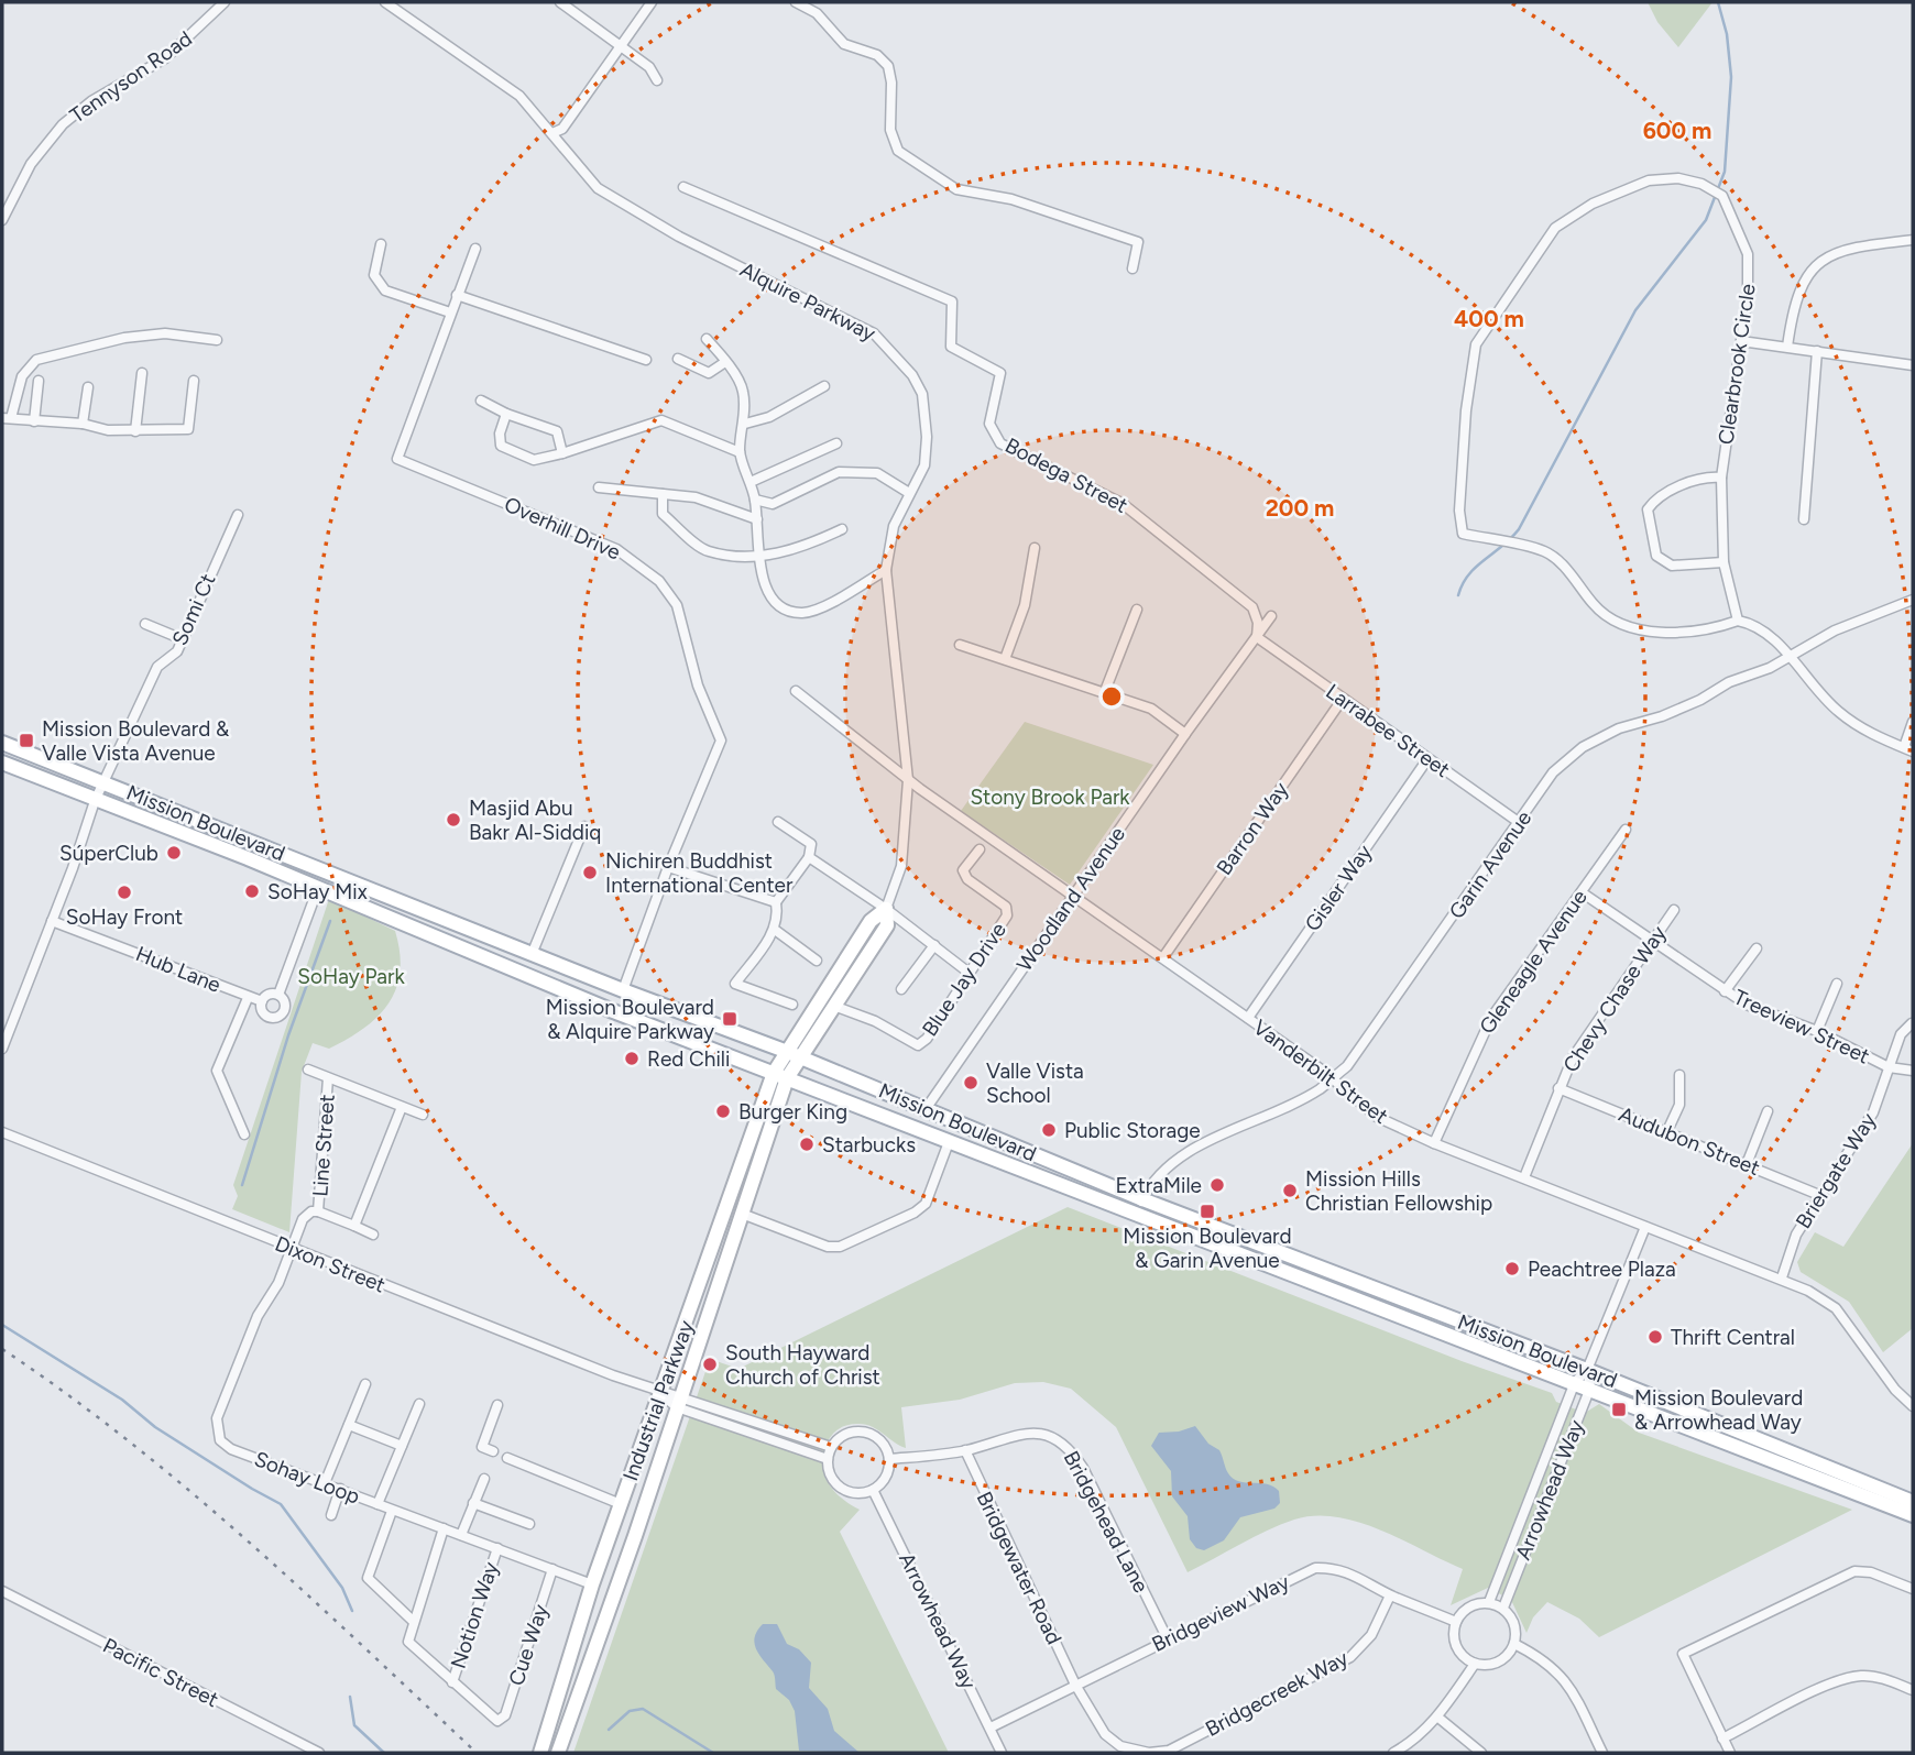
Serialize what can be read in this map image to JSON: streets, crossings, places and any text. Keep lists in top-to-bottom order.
{
  "streets": {
    "main road": ["Alquire Parkway", "Mission Boulevard", "Industrial Parkway"],
    "street": [
      "Tennyson Road",
      "Clearbrook Circle",
      "Bodega Street",
      "Overhill Drive",
      "Somi Ct",
      "Larrabee Street",
      "Barron Way",
      "Garin Avenue",
      "Gisler Way",
      "Woodland Avenue",
      "Gleneagle Avenue",
      "Hub Lane",
      "Blue Jay Drive",
      "Chevy Chase Way",
      "Treeview Street",
      "Vanderbilt Street",
      "Audubon Street",
      "Line Street",
      "Briergate Way",
      "Dixon Street",
      "Sohay Loop",
      "Arrowhead Way",
      "Bridgehead Lane",
      "Bridgewater Road",
      "Bridgeview Way",
      "Notion Way",
      "Cue Way",
      "Pacific Street",
      "Bridgecreek Way"
    ]
  },
  "crossings": [
    ["Alquire Parkway", "Mission Boulevard"],
    ["Alquire Parkway", "Blue Jay Drive"],
    ["Alquire Parkway", "Vanderbilt Street"],
    ["Alquire Parkway", "Industrial Parkway"],
    ["Bodega Street", "Larrabee Street"],
    ["Bodega Street", "Woodland Avenue"],
    ["Overhill Drive", "Mission Boulevard"],
    ["Somi Ct", "Mission Boulevard"],
    ["Somi Ct", "Hub Lane"],
    ["Larrabee Street", "Barron Way"],
    ["Larrabee Street", "Garin Avenue"],
    ["Larrabee Street", "Gisler Way"],
    ["Larrabee Street", "Woodland Avenue"],
    ["Mission Boulevard", "Garin Avenue"],
    ["Mission Boulevard", "Woodland Avenue"],
    ["Mission Boulevard", "Hub Lane"],
    ["Mission Boulevard", "Industrial Parkway"],
    ["Mission Boulevard", "Arrowhead Way"],
    ["Barron Way", "Vanderbilt Street"],
    ["Garin Avenue", "Vanderbilt Street"],
    ["Gisler Way", "Vanderbilt Street"],
    ["Woodland Avenue", "Vanderbilt Street"],
    ["Gleneagle Avenue", "Treeview Street"],
    ["Gleneagle Avenue", "Vanderbilt Street"],
    ["Chevy Chase Way", "Treeview Street"],
    ["Chevy Chase Way", "Vanderbilt Street"],
    ["Chevy Chase Way", "Audubon Street"],
    ["Treeview Street", "Briergate Way"],
    ["Vanderbilt Street", "Briergate Way"],
    ["Vanderbilt Street", "Arrowhead Way"],
    ["Audubon Street", "Briergate Way"],
    ["Dixon Street", "Industrial Parkway"],
    ["Dixon Street", "Sohay Loop"],
    ["Industrial Parkway", "Sohay Loop"],
    ["Sohay Loop", "Notion Way"],
    ["Sohay Loop", "Cue Way"],
    ["Arrowhead Way", "Bridgehead Lane"],
    ["Arrowhead Way", "Bridgeview Way"],
    ["Bridgehead Lane", "Bridgewater Road"],
    ["Bridgehead Lane", "Bridgeview Way"],
    ["Bridgewater Road", "Bridgeview Way"],
    ["Bridgewater Road", "Bridgecreek Way"],
    ["Bridgeview Way", "Bridgecreek Way"],
    ["Notion Way", "Cue Way"]
  ],
  "parks": ["Stony Brook Park", "SoHay Park"],
  "places": {
    "transit": [
      "Mission Boulevard & Valle Vista Avenue",
      "Mission Boulevard & Alquire Parkway",
      "Mission Boulevard & Garin Avenue",
      "Mission Boulevard & Arrowhead Way"
    ],
    "other": [
      "Masjid Abu Bakr Al-Siddiq",
      "SúperClub",
      "Nichiren Buddhist International Center",
      "SoHay Mix",
      "SoHay Front",
      "Red Chili",
      "Valle Vista School",
      "Burger King",
      "Public Storage",
      "Starbucks",
      "ExtraMile",
      "Mission Hills Christian Fellowship",
      "Peachtree Plaza",
      "Thrift Central",
      "South Hayward Church of Christ"
    ]
  },
  "rings": ["600 m", "400 m", "200 m"]
}
